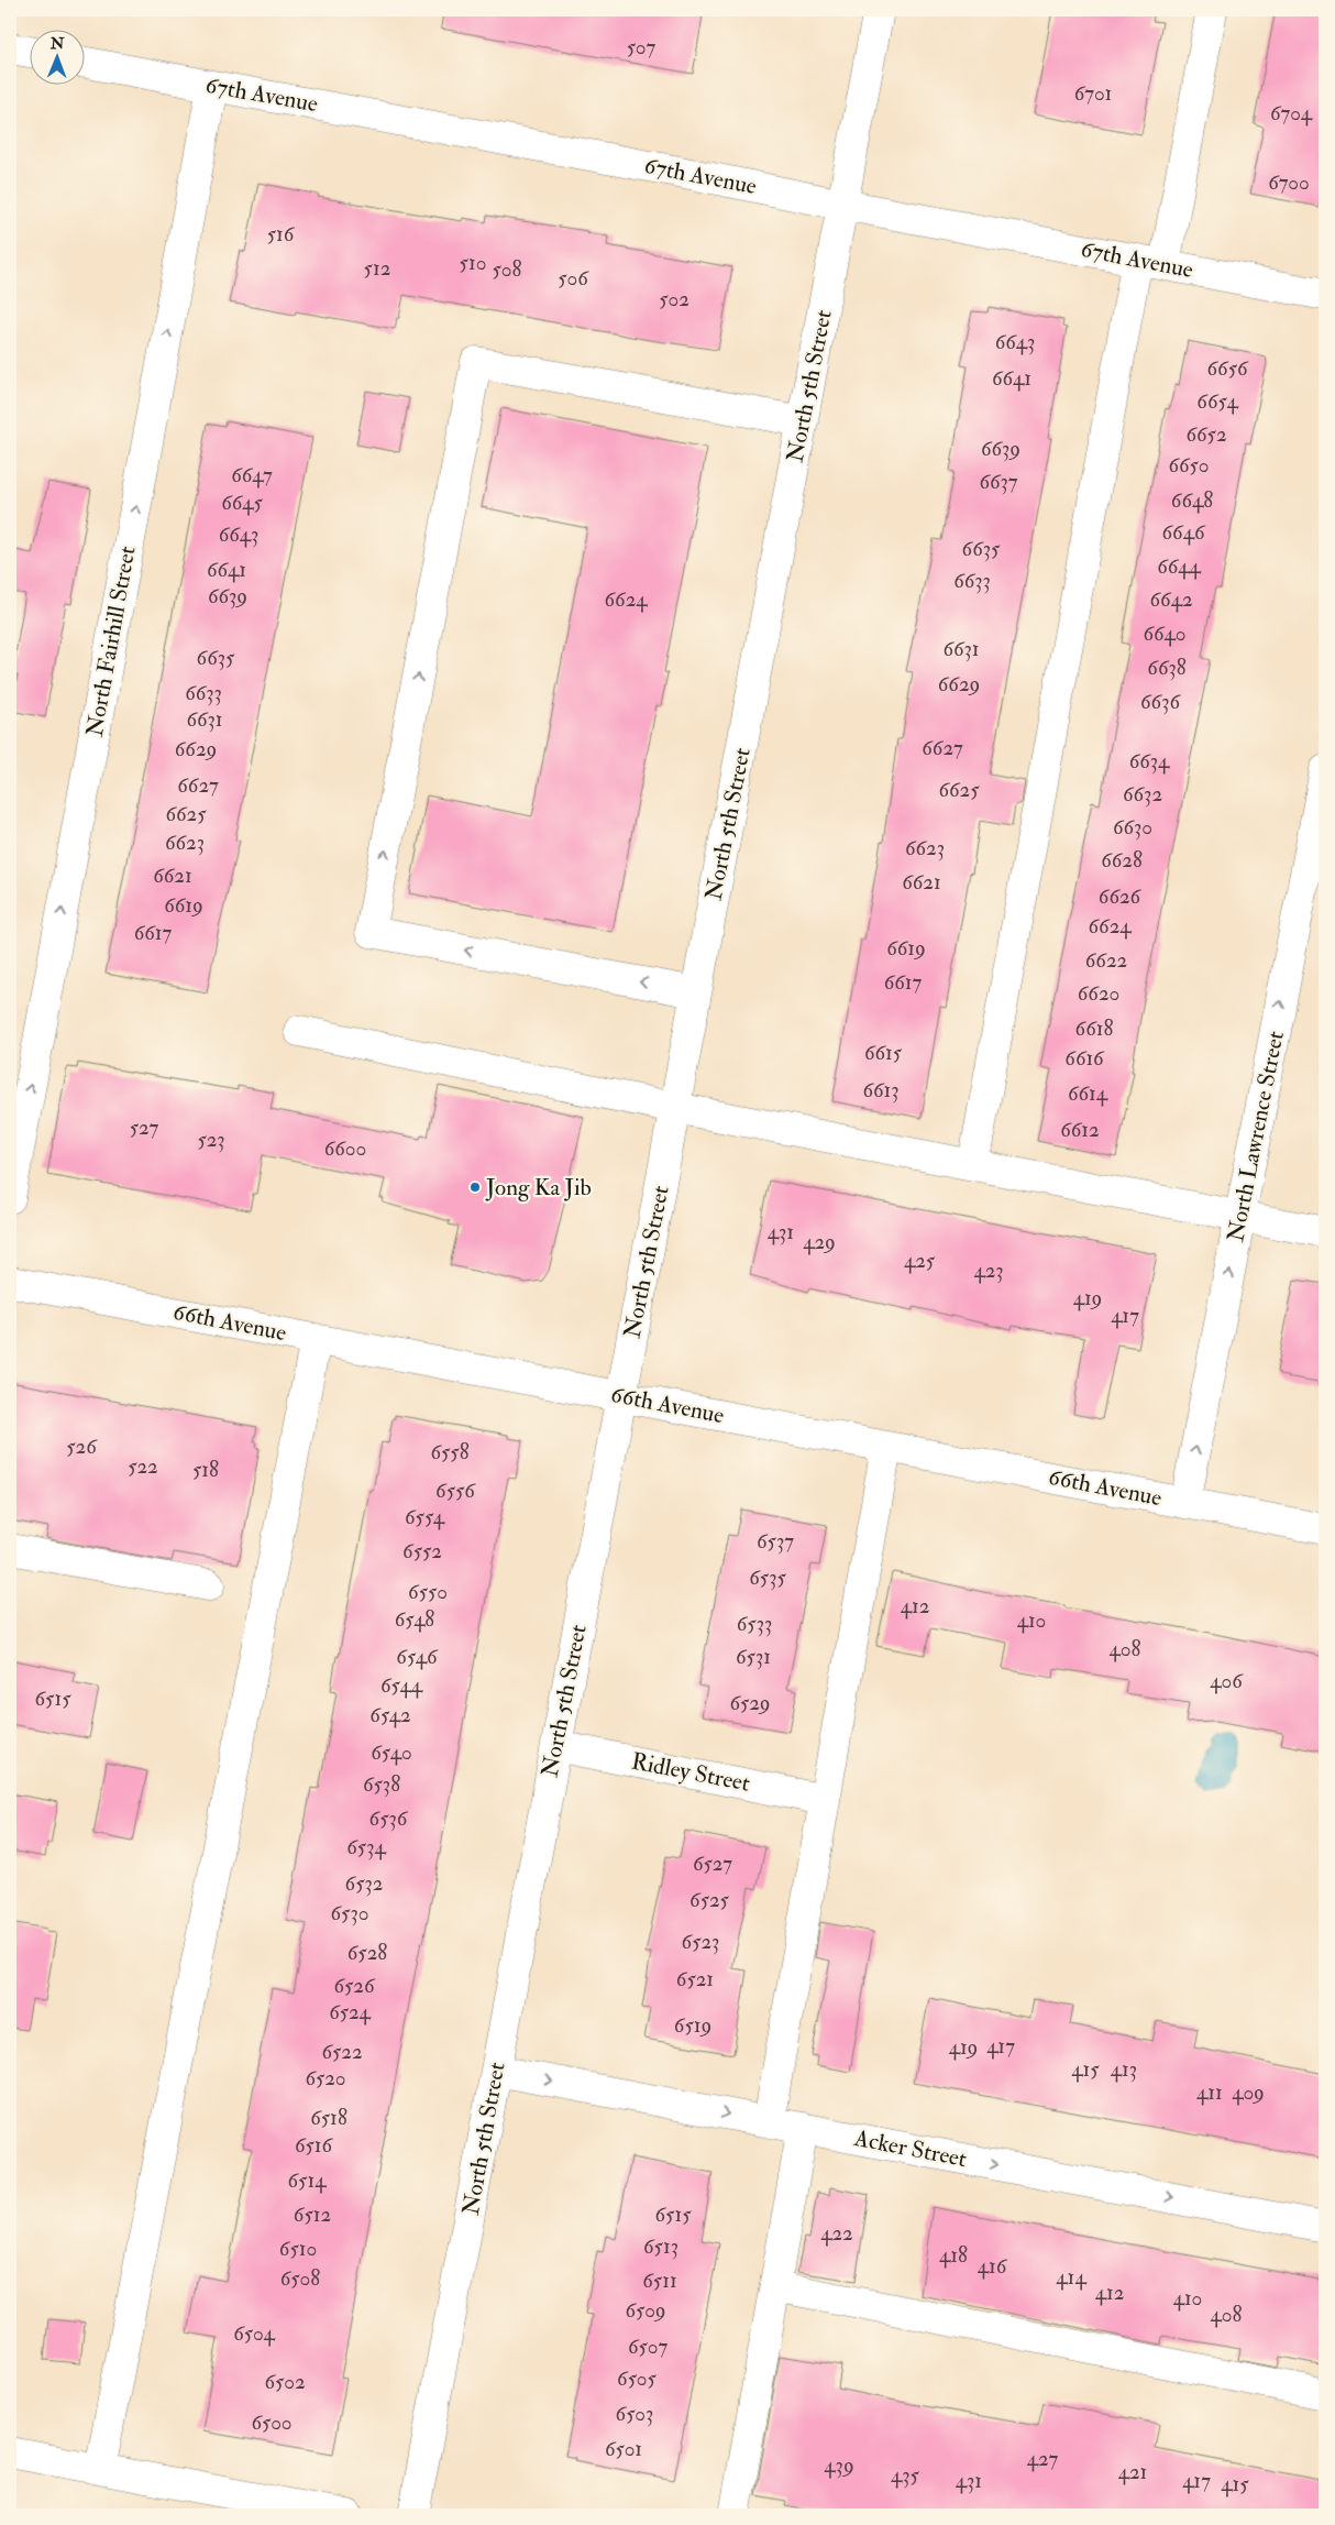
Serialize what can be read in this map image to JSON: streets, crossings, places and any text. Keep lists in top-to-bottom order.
{
  "streets": {
    "street": [
      "67th Avenue",
      "North 5th Street",
      "North Fairhill Street",
      "North Lawrence Street",
      "66th Avenue",
      "Ridley Street",
      "Acker Street"
    ]
  },
  "crossings": [
    ["67th Avenue", "North 5th Street"],
    ["67th Avenue", "North Fairhill Street"],
    ["North 5th Street", "66th Avenue"],
    ["North 5th Street", "Ridley Street"],
    ["North 5th Street", "Acker Street"],
    ["North Lawrence Street", "66th Avenue"]
  ],
  "one_way": ["North Fairhill Street"],
  "places": ["Jong Ka Jib"],
  "house_numbers": [
    "507",
    "6701",
    "6704",
    "6700",
    "516",
    "510",
    "512",
    "508",
    "506",
    "502",
    "6643",
    "6656",
    "6641",
    "6654",
    "6652",
    "6639",
    "6650",
    "6647",
    "6637",
    "6648",
    "6645",
    "6646",
    "6643",
    "6635",
    "6644",
    "6641",
    "6633",
    "6639",
    "6624",
    "6642",
    "6640",
    "6631",
    "6635",
    "6638",
    "6629",
    "6633",
    "6636",
    "6631",
    "6627",
    "6629",
    "6634",
    "6627",
    "6625",
    "6632",
    "6625",
    "6630",
    "6623",
    "6623",
    "6628",
    "6621",
    "6621",
    "6626",
    "6619",
    "6624",
    "6617",
    "6619",
    "6622",
    "6617",
    "6620",
    "6618",
    "6615",
    "6616",
    "6613",
    "6614",
    "527",
    "6612",
    "523",
    "6600",
    "431",
    "429",
    "425",
    "423",
    "419",
    "417",
    "526",
    "6558",
    "522",
    "518",
    "6556",
    "6554",
    "6537",
    "6552",
    "6535",
    "6550",
    "412",
    "6548",
    "410",
    "6533",
    "408",
    "6546",
    "6531",
    "406",
    "6544",
    "6515",
    "6529",
    "6542",
    "6540",
    "6538",
    "6536",
    "6534",
    "6527",
    "6532",
    "6525",
    "6530",
    "6523",
    "6528",
    "6521",
    "6526",
    "6524",
    "6519",
    "417",
    "419",
    "6522",
    "415",
    "413",
    "6520",
    "411",
    "409",
    "6518",
    "6516",
    "6514",
    "6512",
    "6515",
    "422",
    "6513",
    "6510",
    "418",
    "416",
    "414",
    "6508",
    "6511",
    "412",
    "410",
    "6509",
    "408",
    "6504",
    "6507",
    "6505",
    "6502",
    "6503",
    "6500",
    "6501",
    "427",
    "439",
    "421",
    "435",
    "431",
    "417",
    "415"
  ],
  "north": "top"
}
